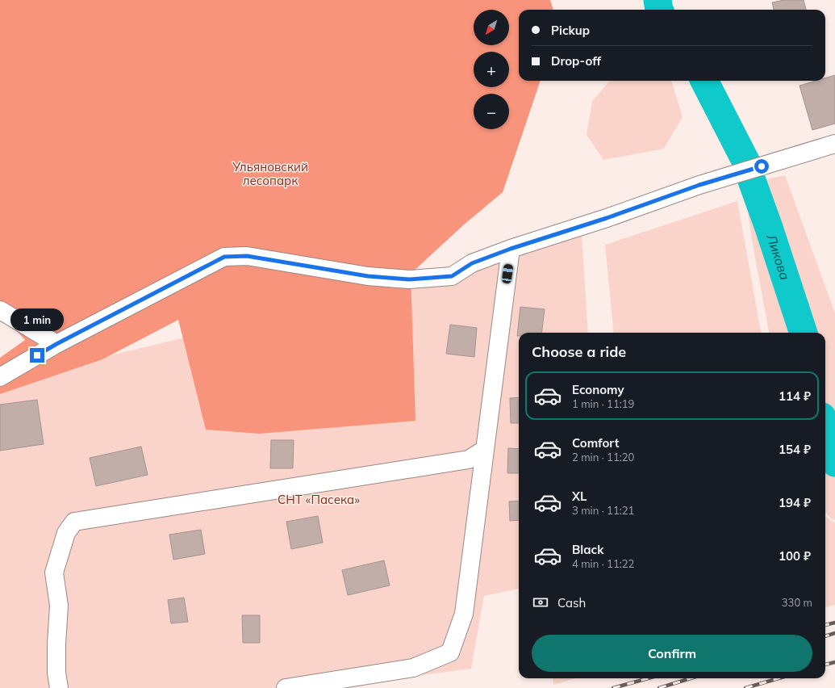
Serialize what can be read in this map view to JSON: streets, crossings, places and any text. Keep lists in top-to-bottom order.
{
  "water": ["Ликова"],
  "parks": ["Ульяновский лесопарк", "СНТ «Пасека»"],
  "north": "bottom left",
  "page": {
    "map_buttons": ["+", "−"],
    "banner": ["Pickup", "Drop-off"],
    "bubble": "1 min",
    "heading": "Choose a ride",
    "list": [
      {
        "name": "Economy",
        "note": "1 min · 11:19",
        "value": "114 ₽"
      },
      {
        "name": "Comfort",
        "note": "2 min · 11:20",
        "value": "154 ₽"
      },
      {
        "name": "XL",
        "note": "3 min · 11:21",
        "value": "194 ₽"
      },
      {
        "name": "Black",
        "note": "4 min · 11:22",
        "value": "100 ₽"
      }
    ],
    "pay": ["Cash", "330 m"],
    "buttons": "Confirm"
  }
}
